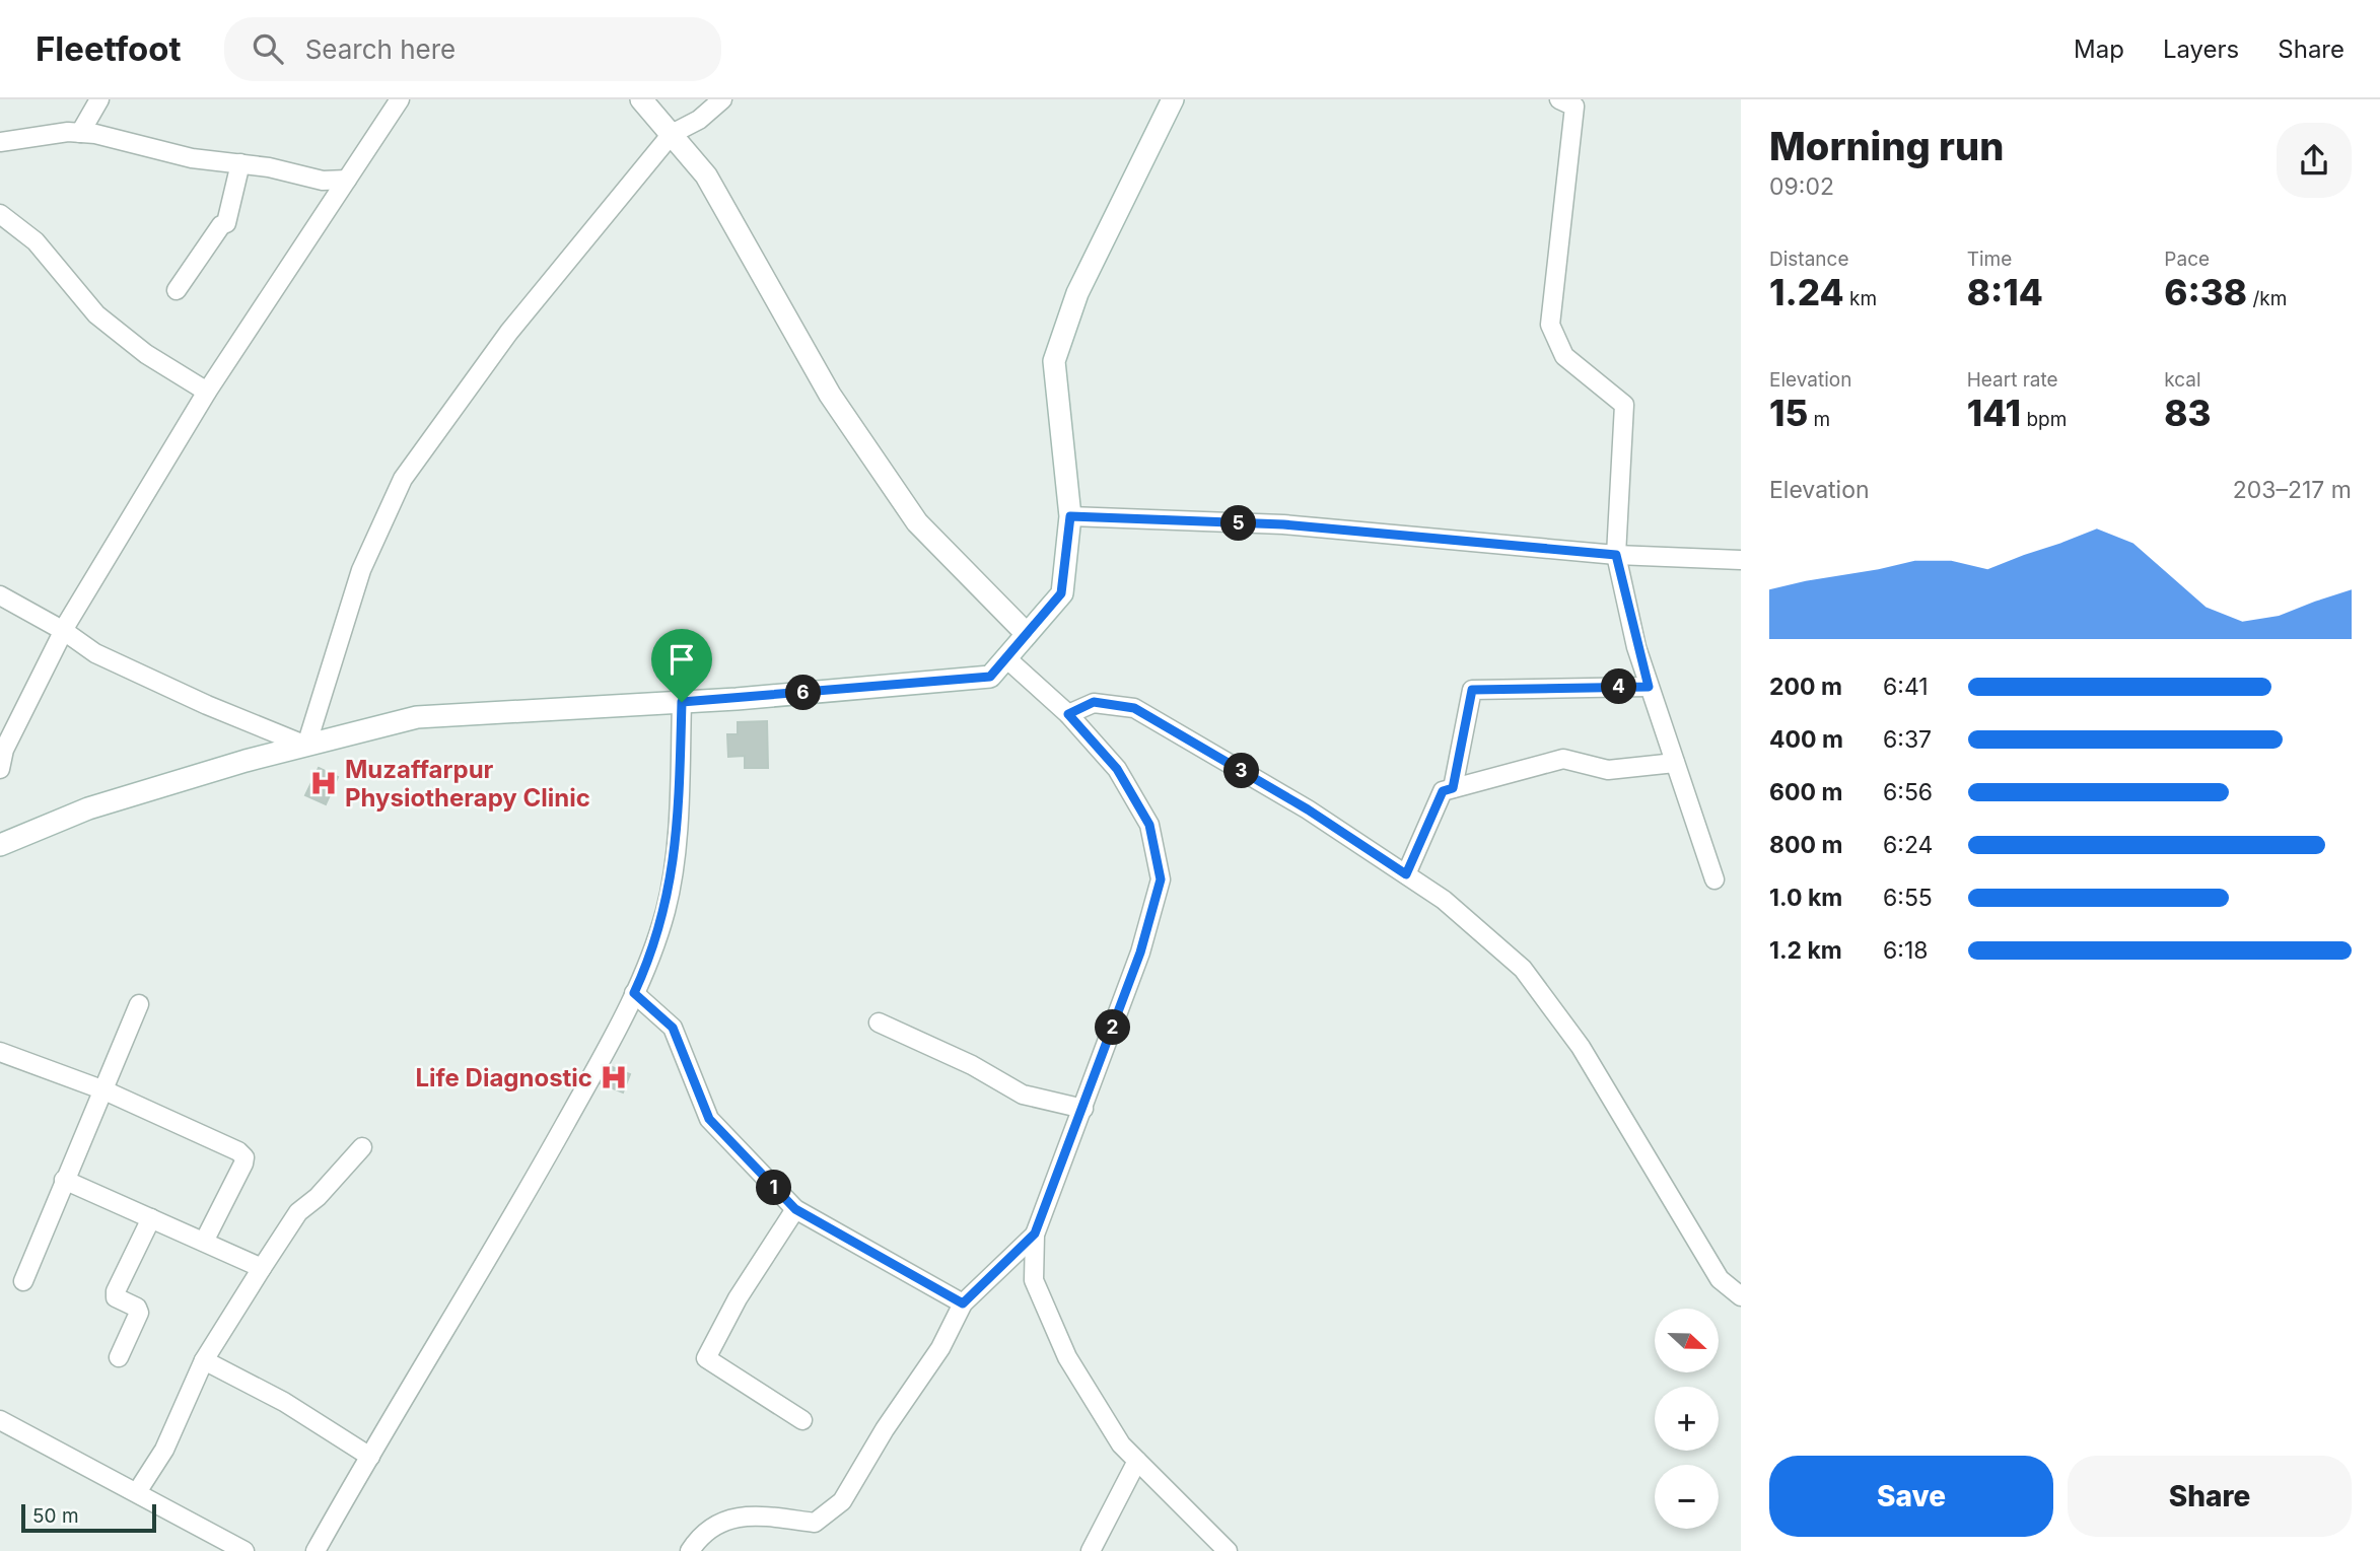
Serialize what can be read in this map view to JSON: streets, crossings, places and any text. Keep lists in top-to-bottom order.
{
  "places": {
    "hospital": ["Muzaffarpur Physiotherapy Clinic", "Life Diagnostic"]
  },
  "scale_bar": "50 m",
  "north": "right",
  "page": {
    "header": "Fleetfoot",
    "search": "Search here",
    "nav": ["Map", "Layers", "Share"],
    "heading": ["Morning run", "09:02"],
    "stats": [
      ["Distance", "1.24 km"],
      ["Time", "8:14"],
      ["Pace", "6:38 /km"],
      ["Elevation", "15 m"],
      ["Heart rate", "141 bpm"],
      ["kcal", "83"]
    ],
    "chart": ["Elevation", "203–217 m"],
    "pins": [
      "5",
      "4",
      "6",
      "3",
      "2",
      "1"
    ],
    "list": [
      {
        "name": "200 m",
        "note": "6:41"
      },
      {
        "name": "400 m",
        "note": "6:37"
      },
      {
        "name": "600 m",
        "note": "6:56"
      },
      {
        "name": "800 m",
        "note": "6:24"
      },
      {
        "name": "1.0 km",
        "note": "6:55"
      },
      {
        "name": "1.2 km",
        "note": "6:18"
      }
    ],
    "map_buttons": ["+", "−"],
    "buttons": ["Save", "Share"],
    "scale": "50 m"
  }
}
